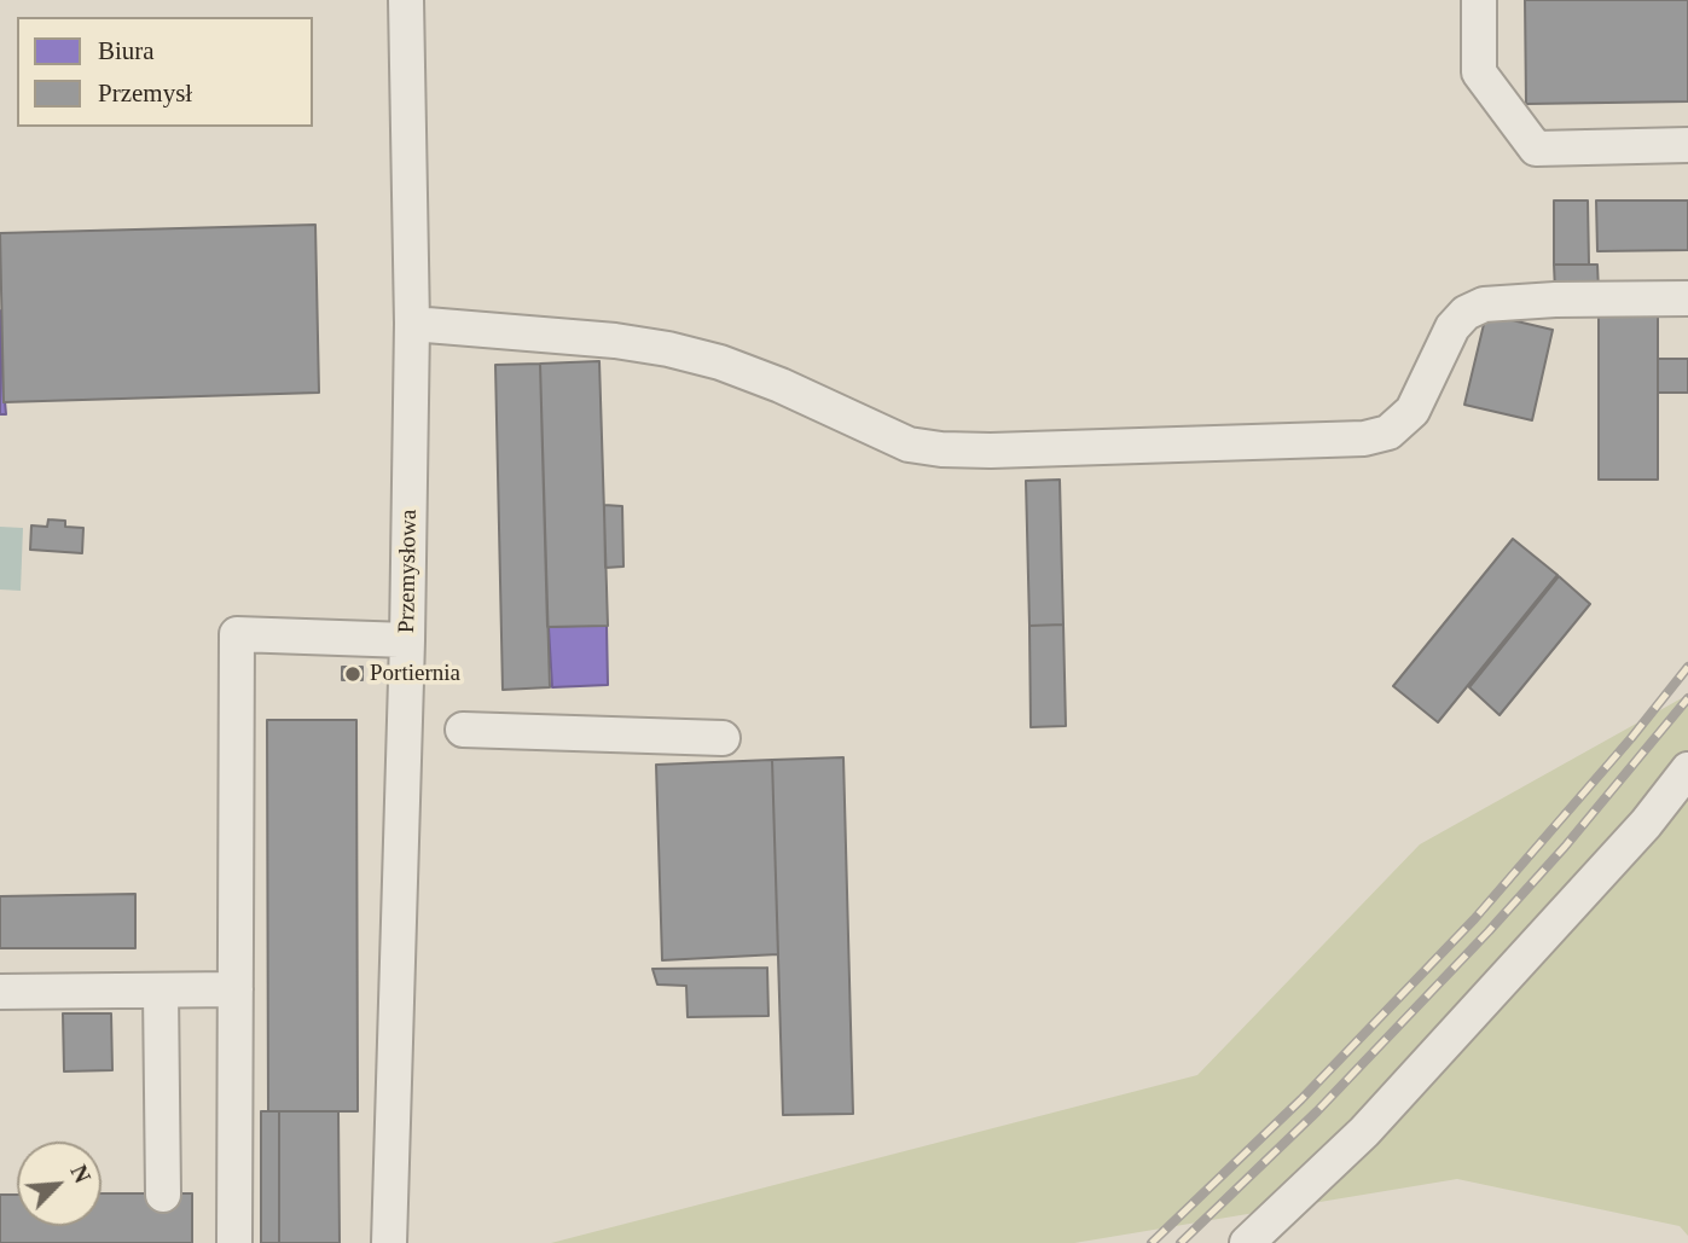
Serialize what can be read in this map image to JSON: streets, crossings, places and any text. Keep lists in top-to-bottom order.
{
  "streets": {
    "street": ["Przemysłowa"]
  },
  "places": ["Portiernia"],
  "legend": ["Biura", "Przemysł"],
  "north": "top right"
}
